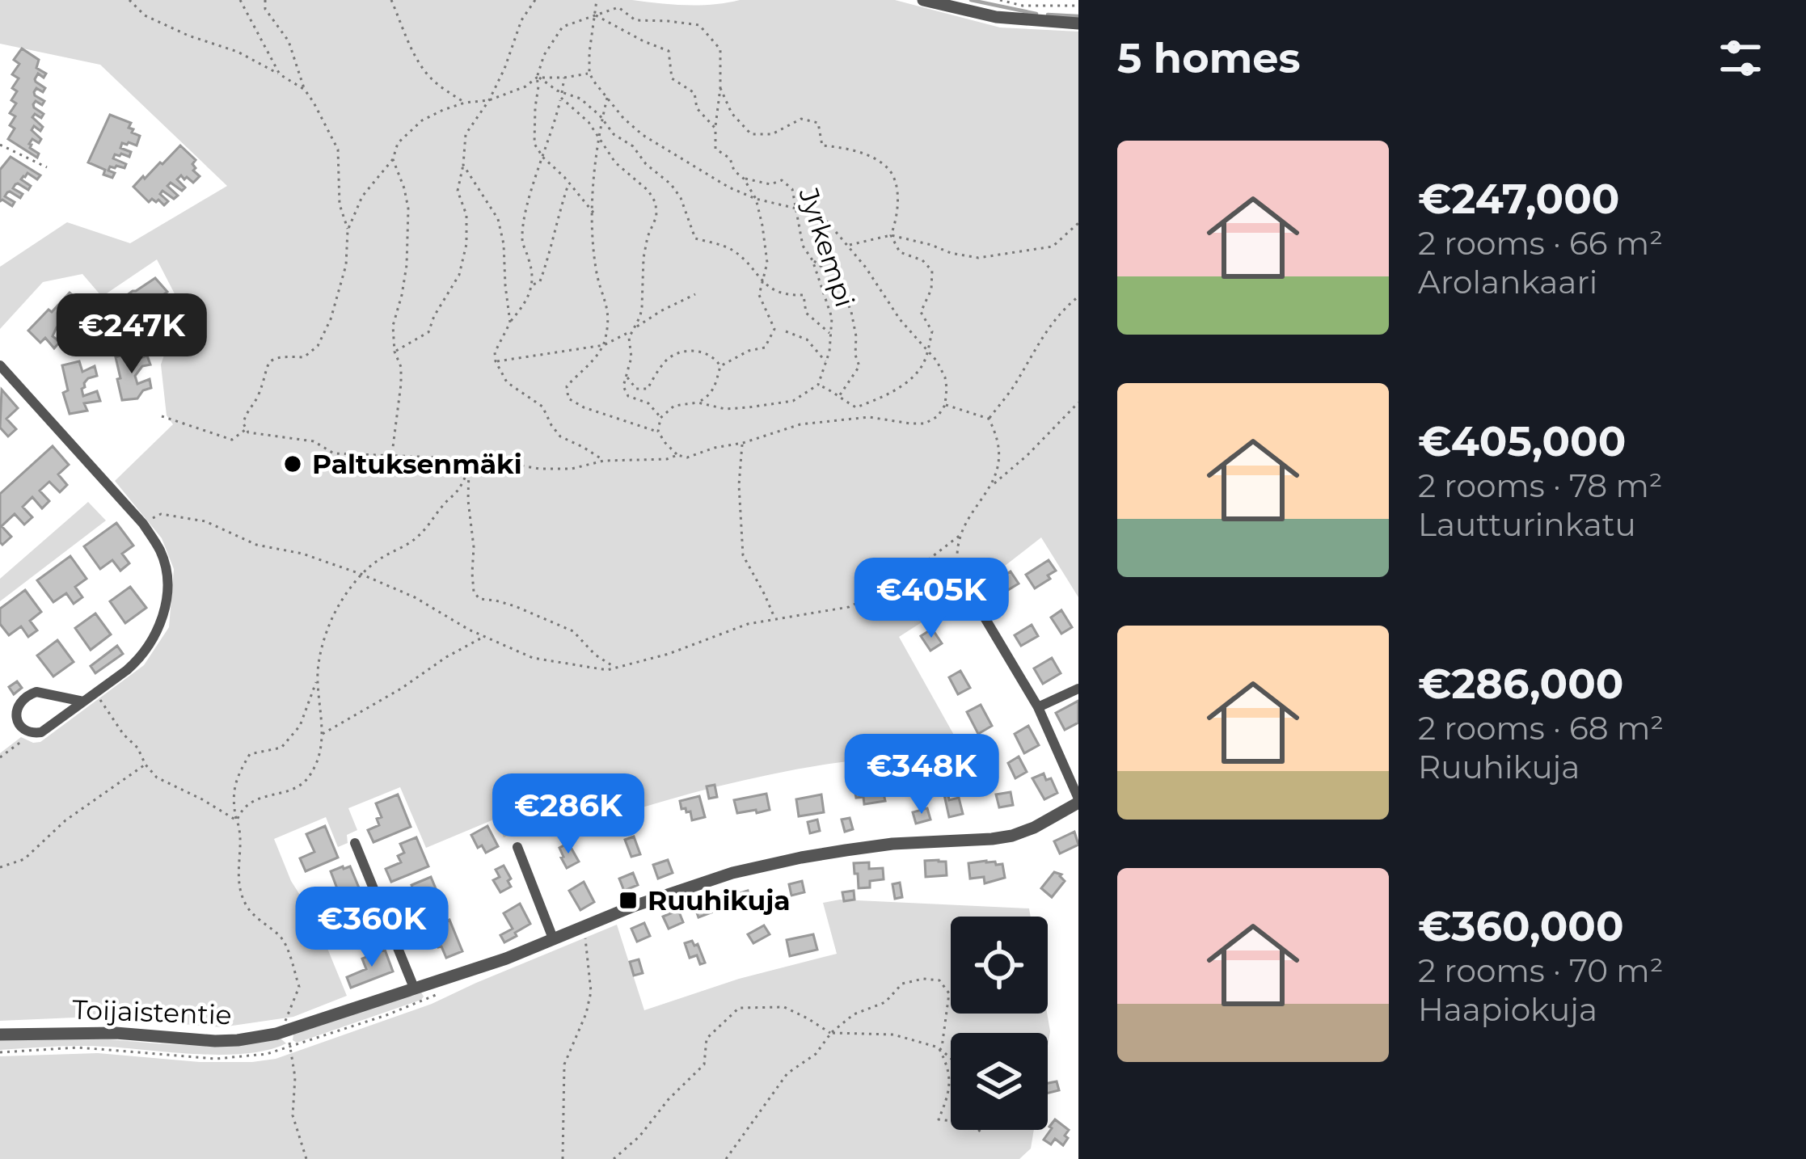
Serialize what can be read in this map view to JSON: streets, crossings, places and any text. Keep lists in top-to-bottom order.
{
  "streets": {
    "street": ["Toijaistentie"],
    "path": ["Jyrkempi"]
  },
  "places": {
    "other": ["Paltuksenmäki"],
    "transit": ["Ruuhikuja"]
  },
  "page": {
    "heading": "5 homes",
    "list": [
      {
        "name": "€247,000",
        "note": "2 rooms · 66 m² · Arolankaari"
      },
      {
        "name": "€405,000",
        "note": "2 rooms · 78 m² · Lautturinkatu"
      },
      {
        "name": "€286,000",
        "note": "2 rooms · 68 m² · Ruuhikuja"
      },
      {
        "name": "€360,000",
        "note": "2 rooms · 70 m² · Haapiokuja"
      }
    ],
    "price": [
      "€247K",
      "€405K",
      "€348K",
      "€286K",
      "€360K"
    ]
  }
}
